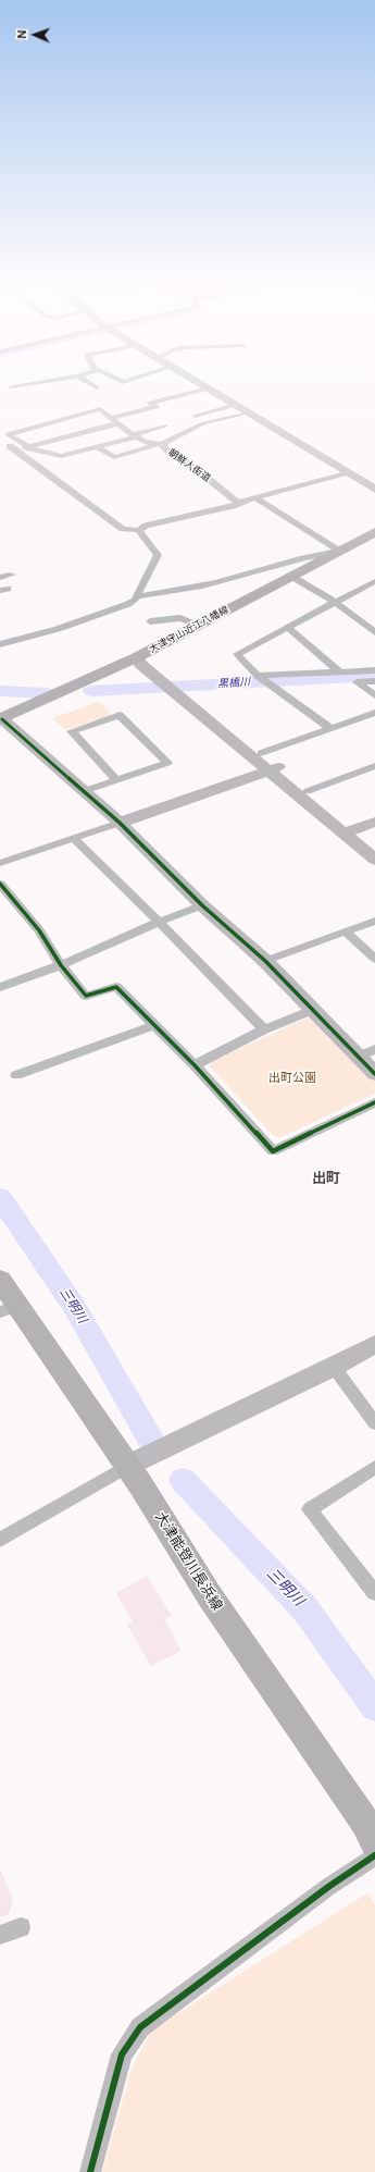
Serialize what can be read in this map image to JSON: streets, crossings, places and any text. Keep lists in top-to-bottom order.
{
  "streets": {
    "main road": ["大津守山近江八幡線", "大津能登川長浜線"],
    "street": ["朝鮮人街道"]
  },
  "districts": ["出町"],
  "water": ["黒橋川", "三明川"],
  "parks": ["出町公園"],
  "north": "left"
}
